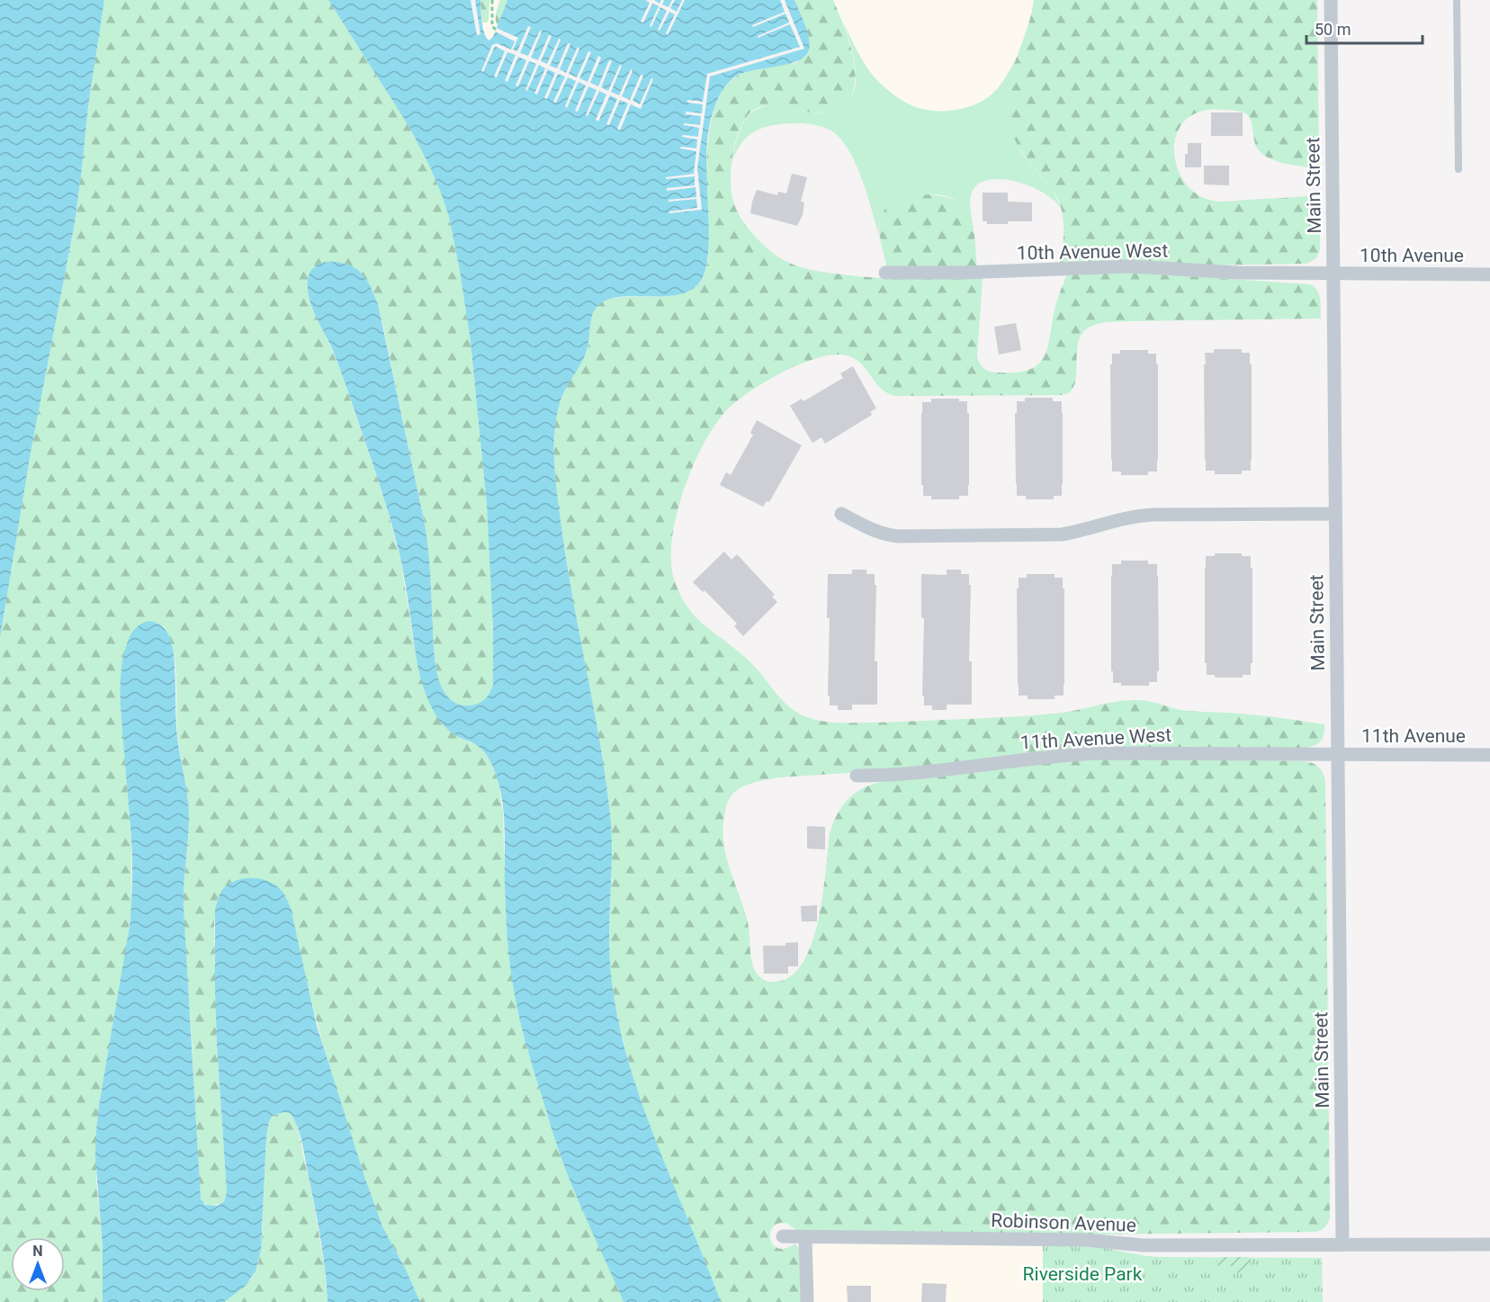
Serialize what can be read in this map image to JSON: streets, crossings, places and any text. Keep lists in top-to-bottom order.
{
  "streets": {
    "street": [
      "Main Street",
      "10th Avenue West",
      "10th Avenue",
      "11th Avenue",
      "11th Avenue West",
      "Robinson Avenue"
    ]
  },
  "crossings": [
    ["Main Street", "10th Avenue West"],
    ["Main Street", "10th Avenue"],
    ["Main Street", "11th Avenue"],
    ["Main Street", "11th Avenue West"],
    ["Main Street", "Robinson Avenue"],
    ["10th Avenue West", "10th Avenue"],
    ["11th Avenue", "11th Avenue West"]
  ],
  "parks": ["Riverside Park"],
  "scale_bar": "50 m",
  "north": "top"
}
